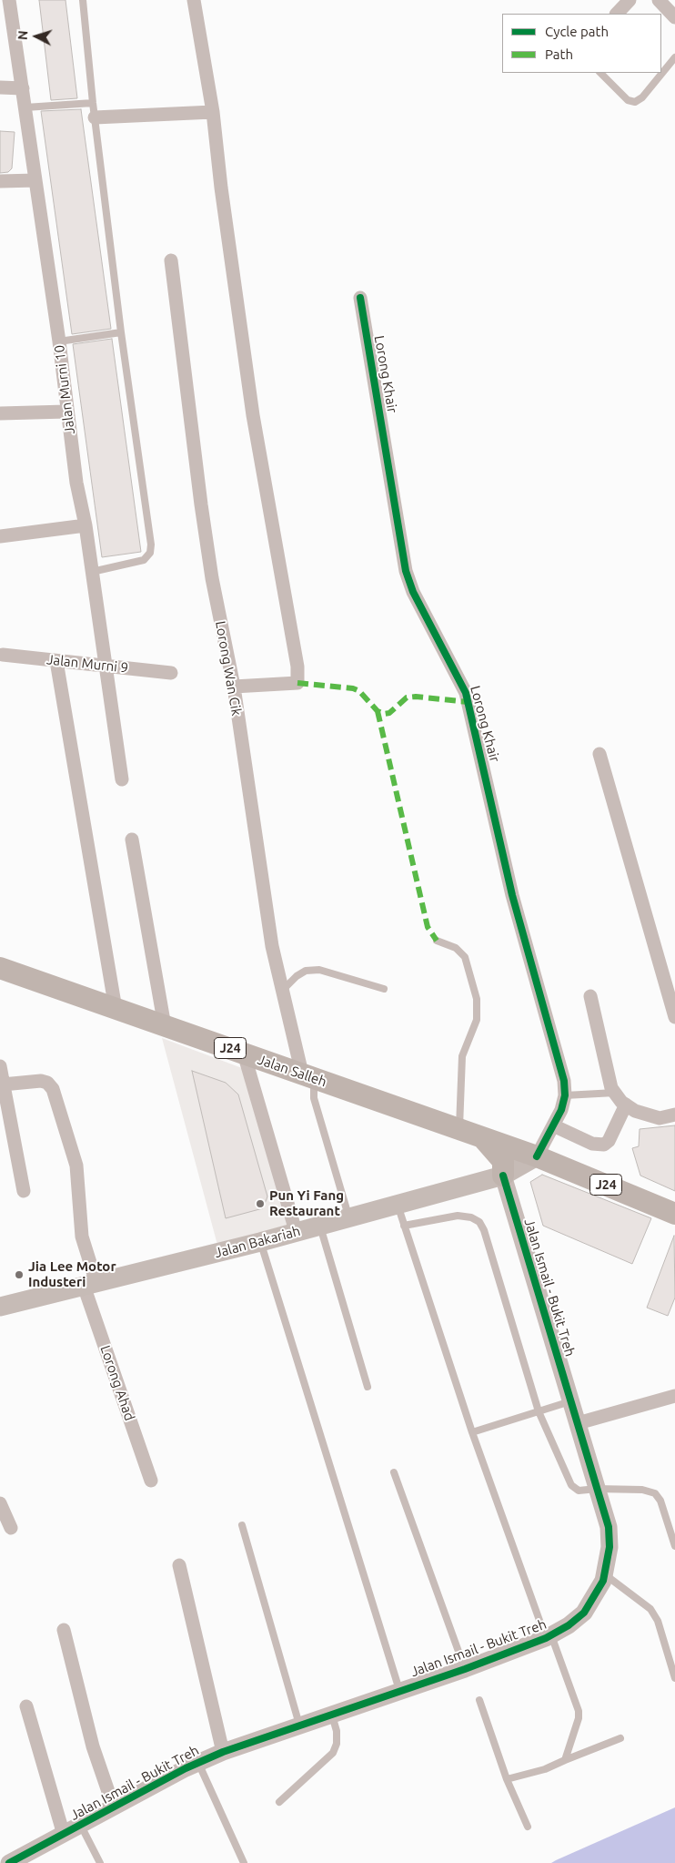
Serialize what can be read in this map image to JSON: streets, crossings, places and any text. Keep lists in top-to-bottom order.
{
  "streets": {
    "main road": ["J24", "Jalan Salleh", "Jalan Bakariah"],
    "street": [
      "Lorong Khair",
      "Jalan Murni 10",
      "Jalan Murni 9",
      "Lorong Wan Cik",
      "Jalan Ismail - Bukit Treh",
      "Lorong Ahad"
    ]
  },
  "crossings": [
    ["Lorong Khair", "J24"],
    ["Lorong Khair", "Jalan Bakariah"],
    ["Jalan Murni 10", "Jalan Murni 9"],
    ["Lorong Wan Cik", "Jalan Salleh"],
    ["J24", "Jalan Salleh"],
    ["J24", "Jalan Bakariah"],
    ["Jalan Bakariah", "Jalan Ismail - Bukit Treh"],
    ["Jalan Bakariah", "Lorong Ahad"]
  ],
  "places": ["Pun Yi Fang Restaurant", "Jia Lee Motor Industeri"],
  "legend": ["Cycle path", "Path"],
  "north": "left"
}
